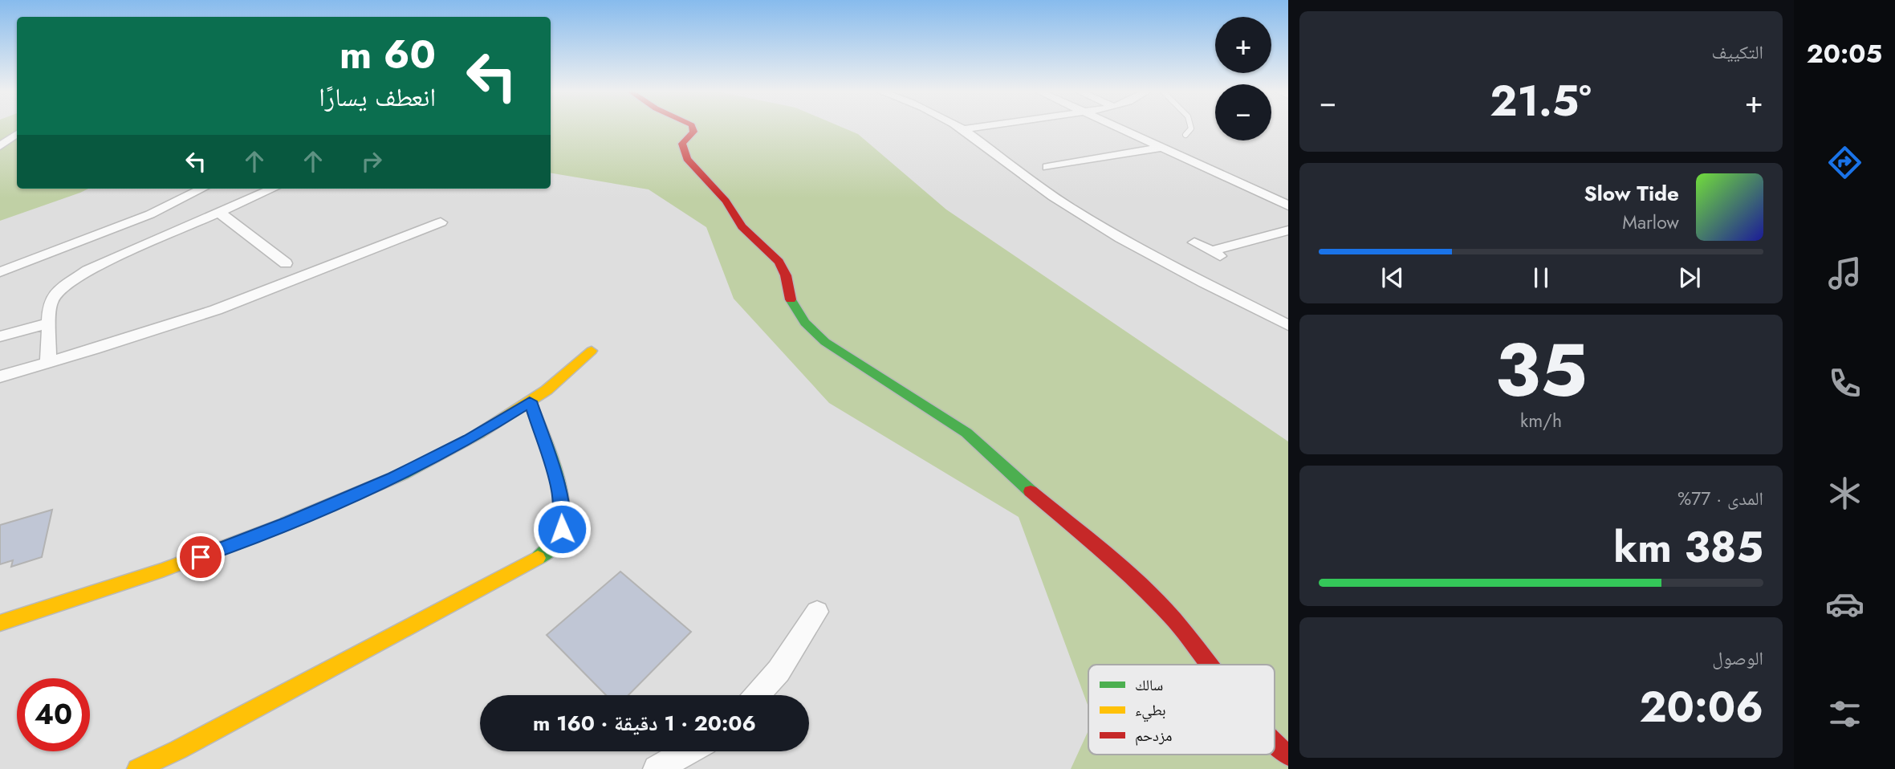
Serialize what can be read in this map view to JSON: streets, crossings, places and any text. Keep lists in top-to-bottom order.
{
  "legend": ["سالك", "بطيء", "مزدحم"],
  "page": {
    "tabs": "20:05",
    "tile": [
      "التكييف",
      ["35", "km/h"],
      ["المدى · 77%", "385 km"],
      ["الوصول", "20:06"]
    ],
    "map_buttons": ["+", "−"],
    "turn": ["60 m", "انعطف يسارًا"],
    "heat": ["−", "21.5°", "+"],
    "song": ["Slow Tide", "Marlow"],
    "limit": "40",
    "trip": "20:06 · 1 دقيقة · 160 m"
  }
}
